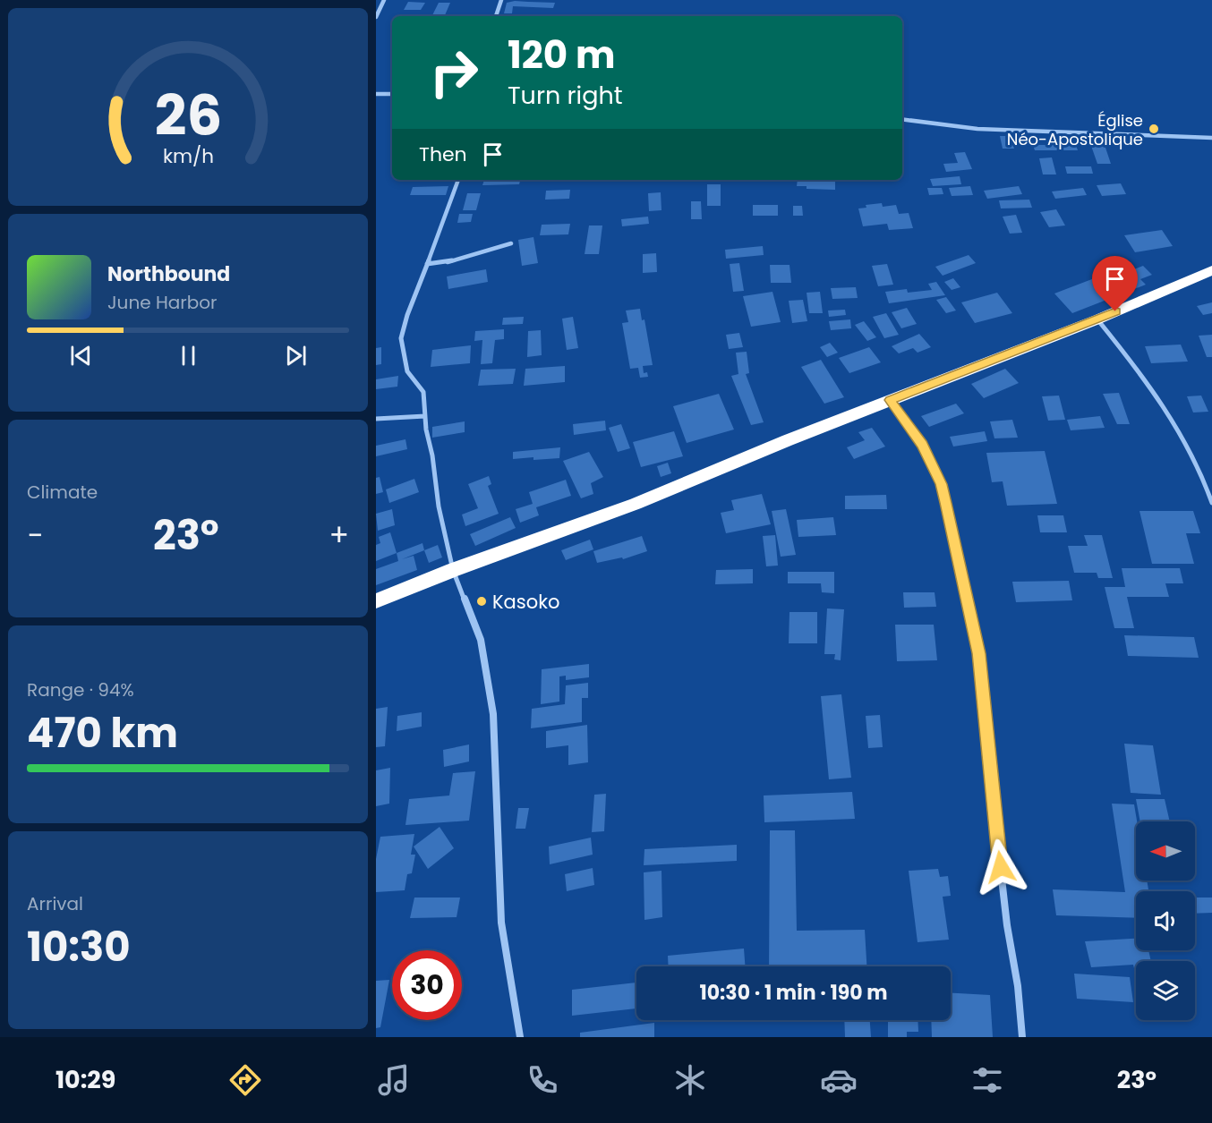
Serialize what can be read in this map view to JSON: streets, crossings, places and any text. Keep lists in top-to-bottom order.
{
  "places": ["Église Néo-Apostolique", "Kasoko"],
  "north": "left",
  "page": {
    "turn": ["120 m", "Turn right"],
    "then": "Then",
    "song": ["Northbound", "June Harbor"],
    "tile": [
      "Climate",
      ["Range · 94%", "470 km"],
      ["Arrival", "10:30"]
    ],
    "heat": ["−", "23°", "+"],
    "limit": "30",
    "trip": "10:30 · 1 min · 190 m",
    "tabs": ["10:29", "23°"],
    "gauge": ["26", "km/h"]
  }
}
